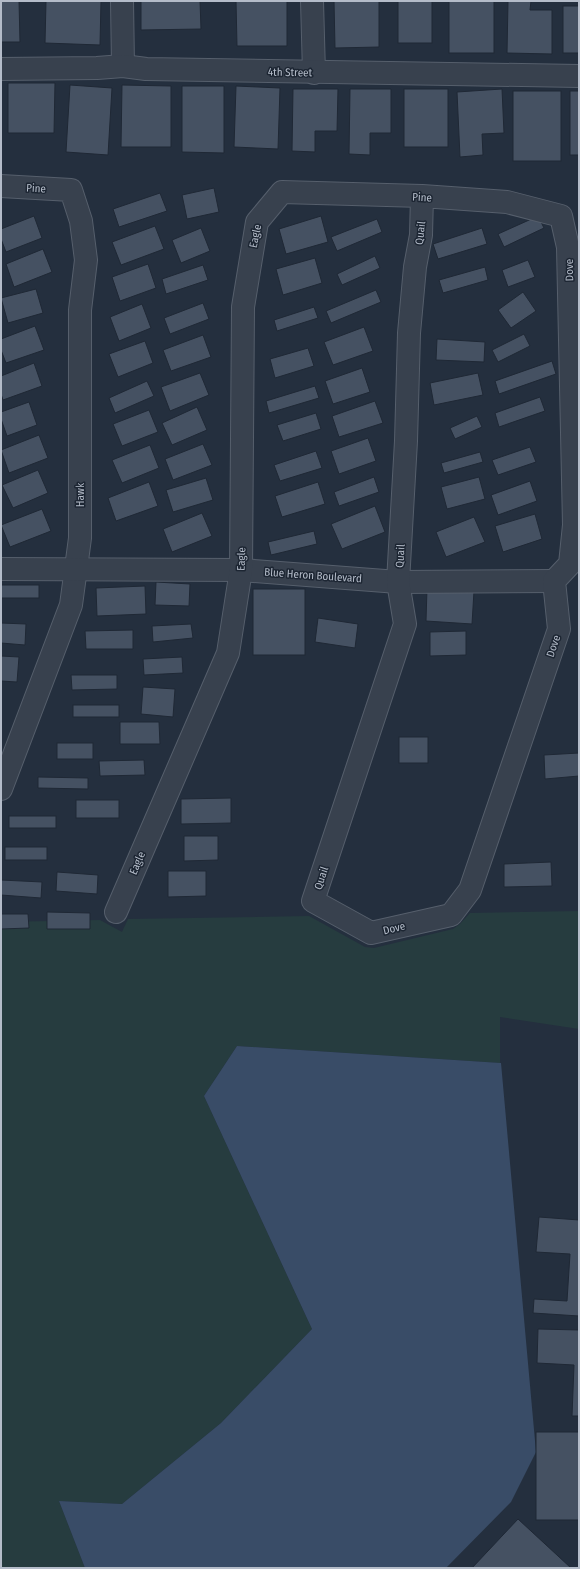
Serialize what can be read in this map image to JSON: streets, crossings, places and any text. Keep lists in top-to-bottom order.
{
  "streets": {
    "street": [
      "4th Street",
      "Pine",
      "Quail",
      "Eagle",
      "Dove",
      "Hawk",
      "Blue Heron Boulevard"
    ]
  },
  "crossings": [
    ["Pine", "Quail"],
    ["Pine", "Eagle"],
    ["Pine", "Dove"],
    ["Pine", "Hawk"],
    ["Quail", "Dove"],
    ["Quail", "Blue Heron Boulevard"],
    ["Eagle", "Blue Heron Boulevard"],
    ["Dove", "Blue Heron Boulevard"],
    ["Hawk", "Blue Heron Boulevard"]
  ]
}
